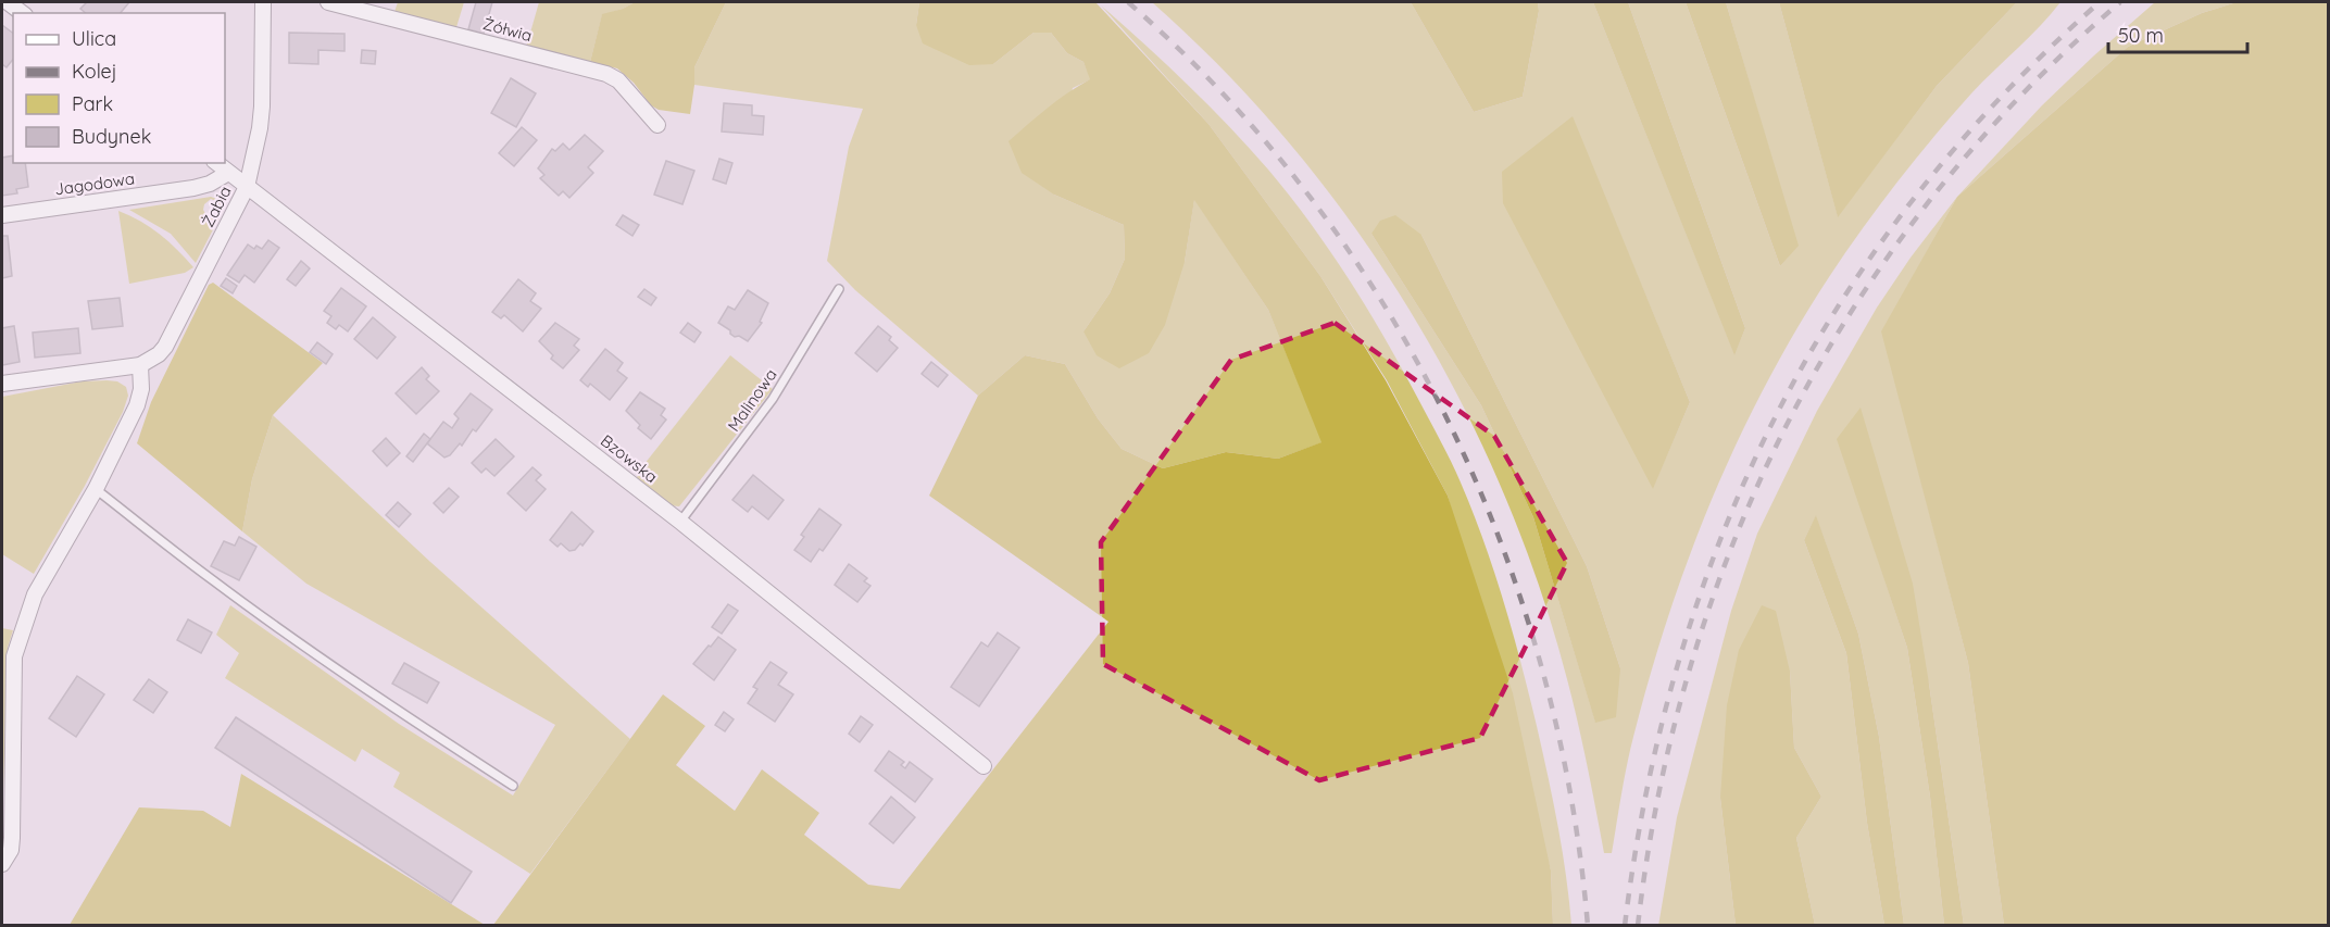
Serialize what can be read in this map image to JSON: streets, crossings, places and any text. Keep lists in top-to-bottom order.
{
  "streets": {
    "street": [
      "Żółwia",
      "Jagodowa",
      "Żabia",
      "Bzowska"
    ],
    "lane": ["Malinowa"]
  },
  "crossings": [
    ["Jagodowa", "Bzowska"],
    ["Żabia", "Bzowska"],
    ["Malinowa", "Bzowska"]
  ],
  "legend": [
    "Ulica",
    "Kolej",
    "Park",
    "Budynek"
  ],
  "scale_bar": "50 m"
}
